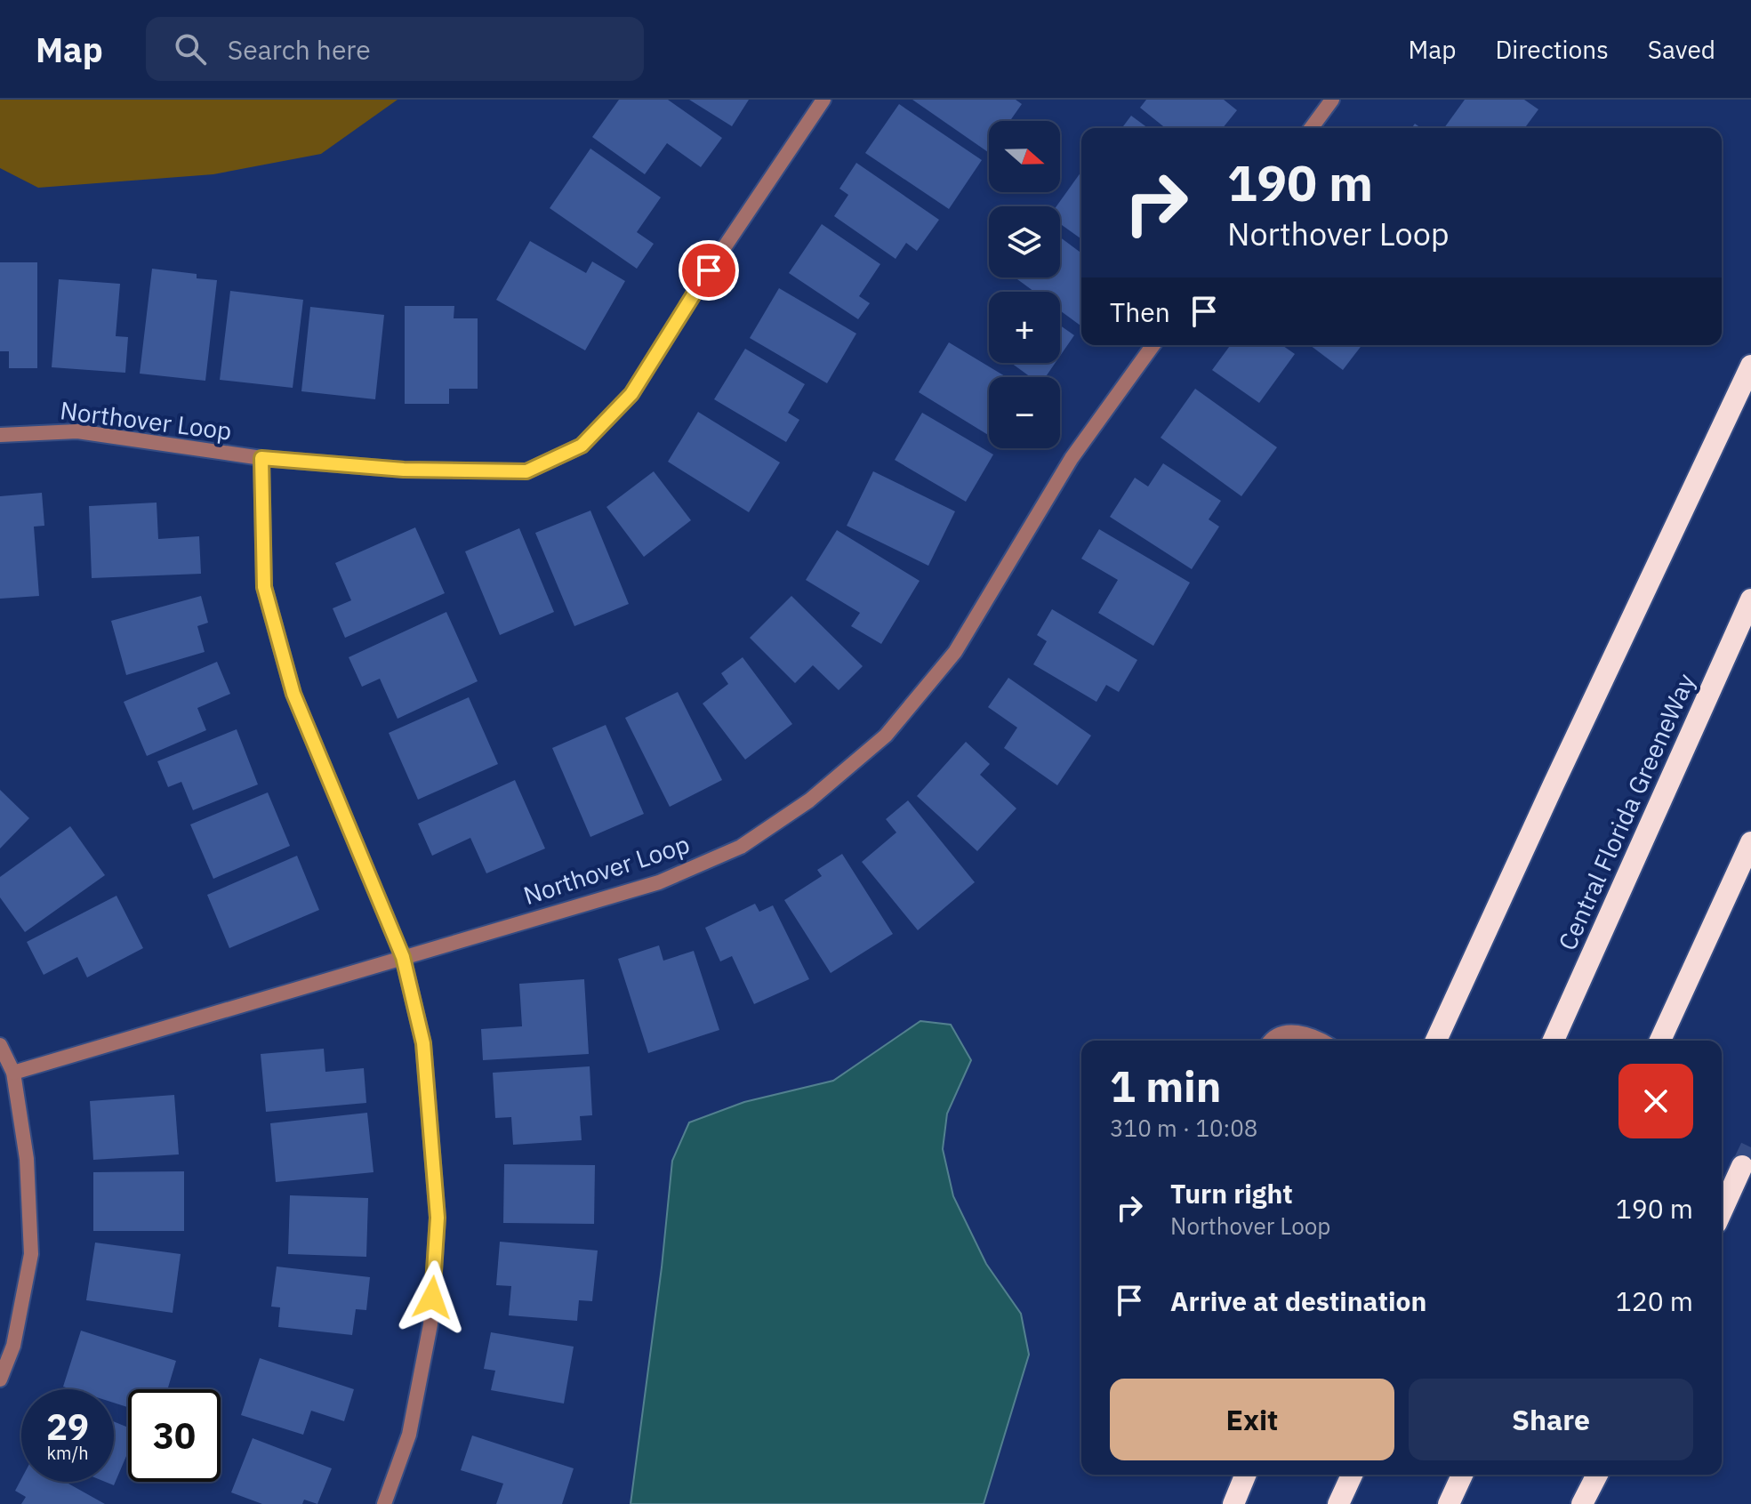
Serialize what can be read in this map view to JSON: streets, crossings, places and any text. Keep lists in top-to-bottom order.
{
  "streets": {
    "highway": ["Central Florida GreeneWay"],
    "street": ["Northover Loop"]
  },
  "north": "right",
  "page": {
    "header": "Map",
    "search": "Search here",
    "nav": ["Map", "Directions", "Saved"],
    "map_buttons": ["+", "−"],
    "turn": ["190 m", "Northover Loop"],
    "then": "Then",
    "heading": ["1 min", "310 m · 10:08"],
    "list": [
      {
        "name": "Turn right",
        "note": "Northover Loop",
        "value": "190 m"
      },
      {
        "name": "Arrive at destination",
        "value": "120 m"
      }
    ],
    "buttons": ["Exit", "Share"],
    "speed": "29 km/h",
    "limit": "30"
  }
}
